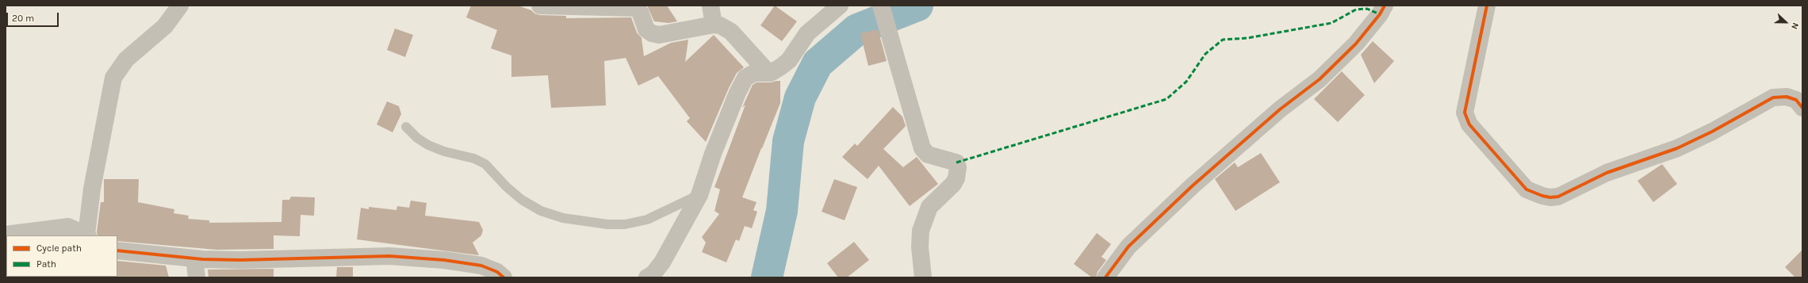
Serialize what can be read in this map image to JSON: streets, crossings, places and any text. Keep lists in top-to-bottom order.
{
  "legend": ["Cycle path", "Path"],
  "scale_bar": "20 m",
  "north": "right"
}
